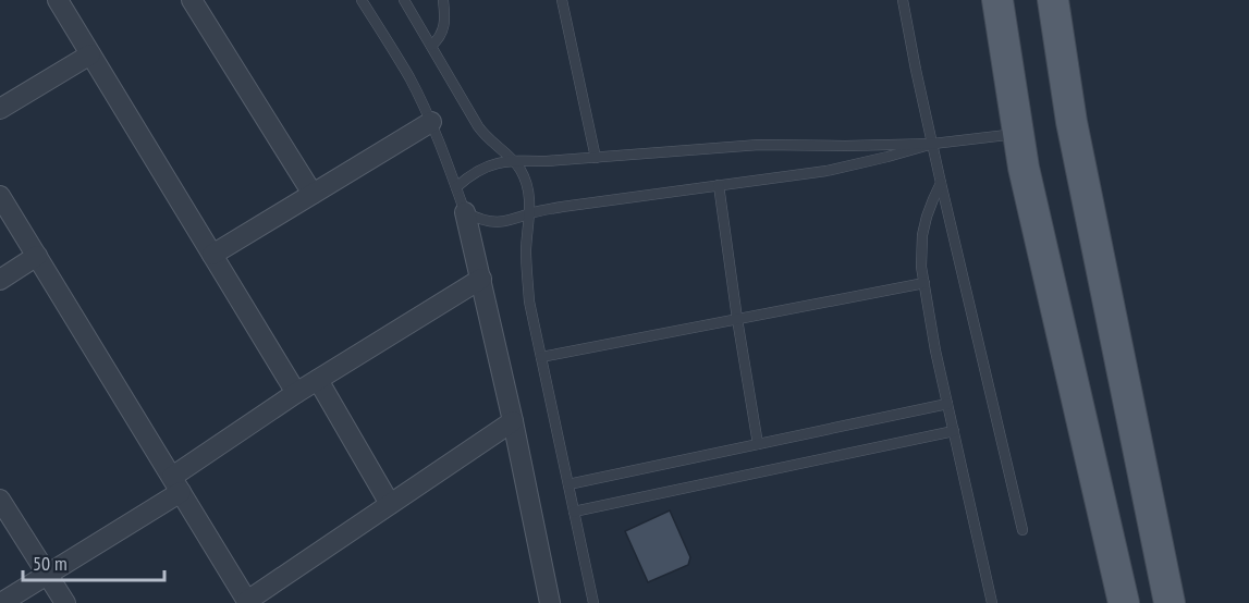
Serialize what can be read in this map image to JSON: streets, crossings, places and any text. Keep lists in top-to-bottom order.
{
  "scale_bar": "50 m"
}
